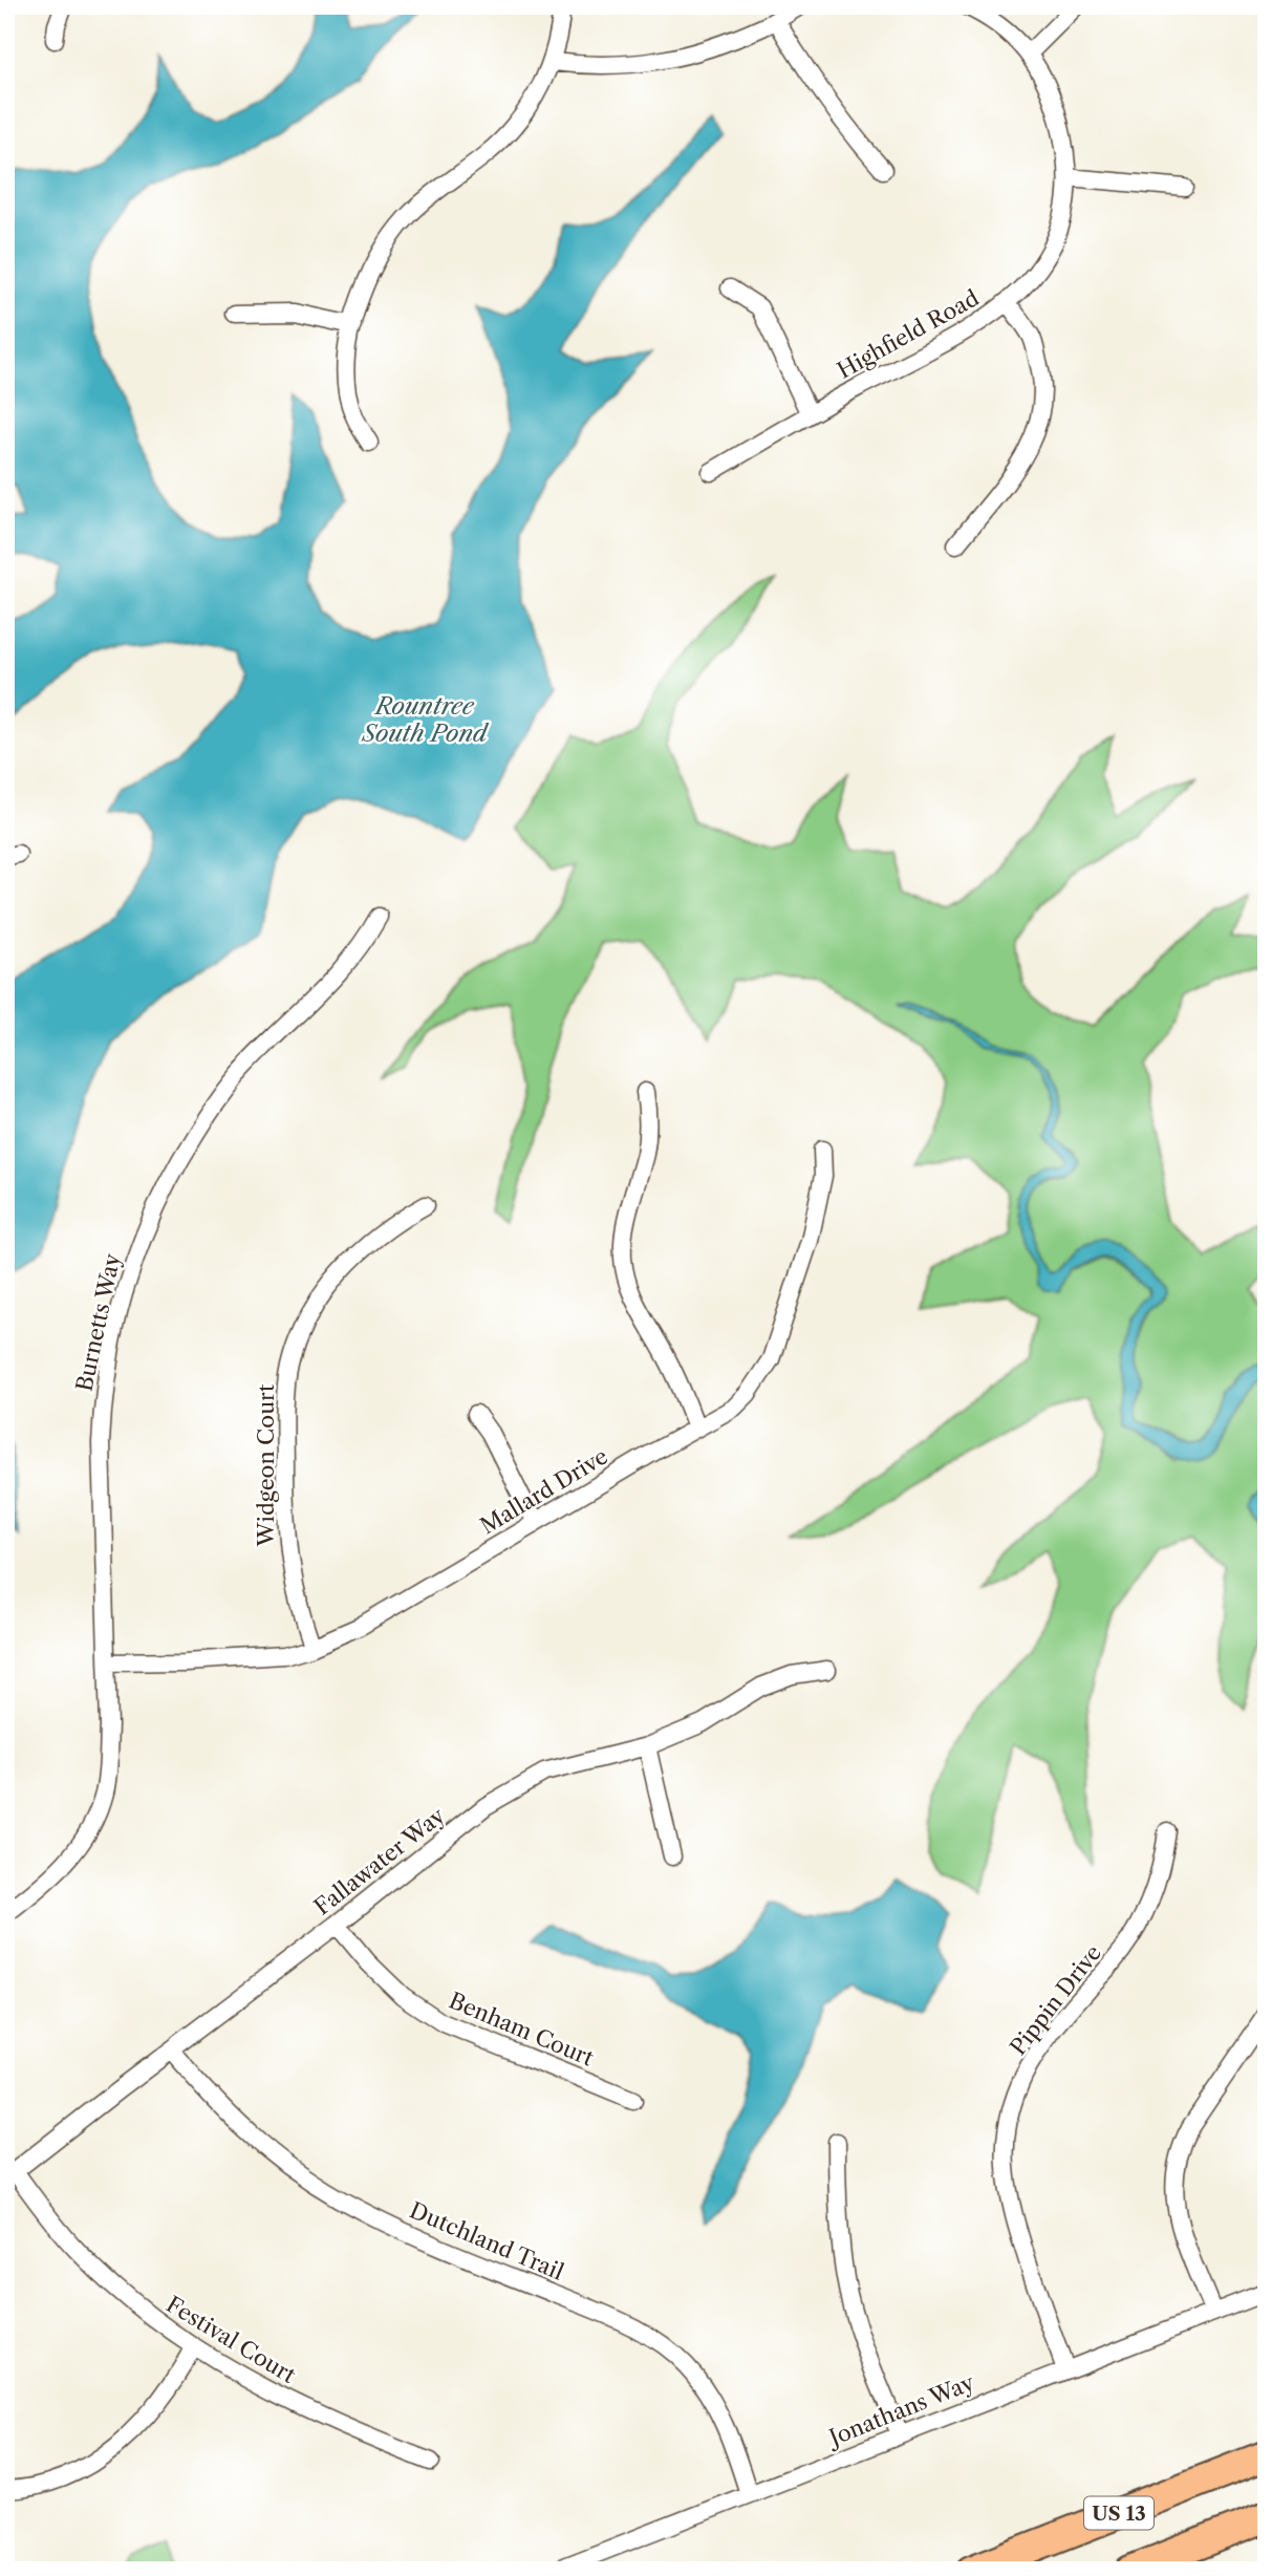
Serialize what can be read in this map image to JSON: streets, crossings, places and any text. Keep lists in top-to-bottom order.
{
  "streets": {
    "highway": ["US 13"],
    "street": [
      "Highfield Road",
      "Burnetts Way",
      "Widgeon Court",
      "Mallard Drive",
      "Fallawater Way",
      "Pippin Drive",
      "Benham Court",
      "Dutchland Trail",
      "Festival Court",
      "Jonathans Way"
    ]
  },
  "crossings": [
    ["Burnetts Way", "Mallard Drive"],
    ["Widgeon Court", "Mallard Drive"],
    ["Fallawater Way", "Benham Court"],
    ["Fallawater Way", "Dutchland Trail"],
    ["Fallawater Way", "Festival Court"],
    ["Pippin Drive", "Jonathans Way"],
    ["Dutchland Trail", "Jonathans Way"]
  ],
  "water": ["Rountree South Pond"]
}
